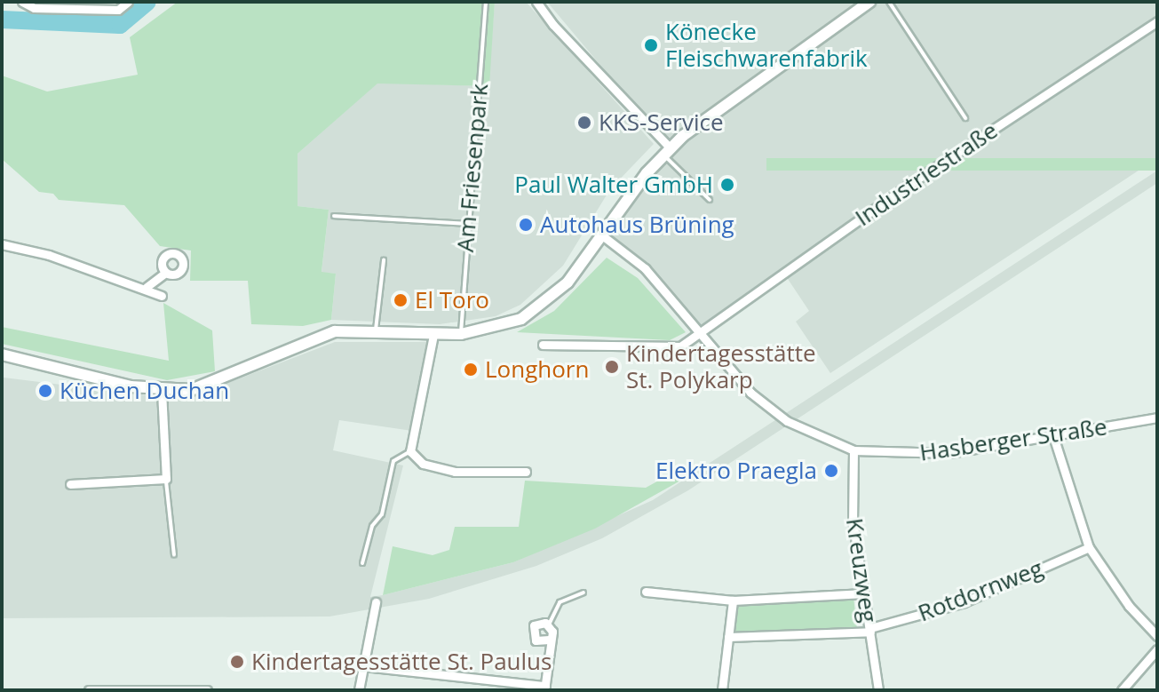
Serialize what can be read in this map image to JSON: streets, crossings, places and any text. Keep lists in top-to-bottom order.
{
  "streets": {
    "street": [
      "Industriestraße",
      "Hasberger Straße",
      "Kreuzweg",
      "Rotdornweg"
    ],
    "lane": ["Am Friesenpark"]
  },
  "crossings": [
    ["Industriestraße", "Hasberger Straße"],
    ["Hasberger Straße", "Kreuzweg"],
    ["Kreuzweg", "Rotdornweg"]
  ],
  "places": [
    "Könecke Fleischwarenfabrik",
    "KKS-Service",
    "Paul Walter GmbH",
    "Autohaus Brüning",
    "El Toro",
    "Kindertagesstätte St. Polykarp",
    "Longhorn",
    "Küchen Duchan",
    "Elektro Praegla",
    "Kindertagesstätte St. Paulus"
  ]
}
